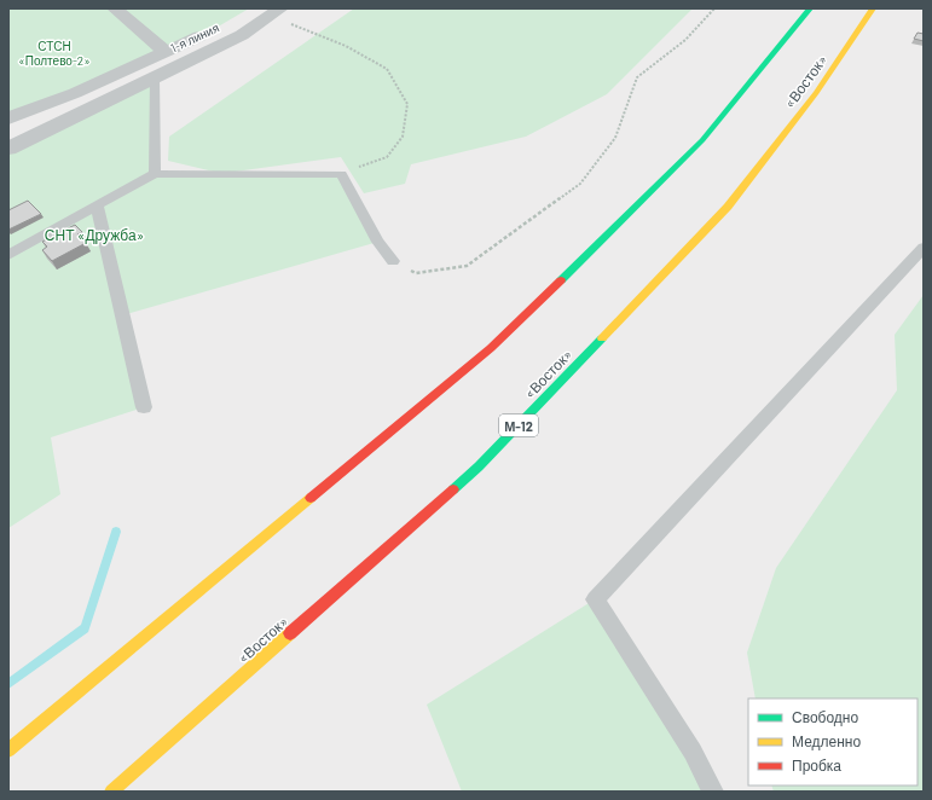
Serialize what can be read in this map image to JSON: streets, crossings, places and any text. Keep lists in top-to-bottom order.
{
  "streets": {
    "highway": ["«Восток»", "М-12"],
    "street": ["1-я линия"]
  },
  "parks": ["СТСН «Полтево-2»", "СНТ «Дружба»"],
  "legend": ["Свободно", "Медленно", "Пробка"]
}
